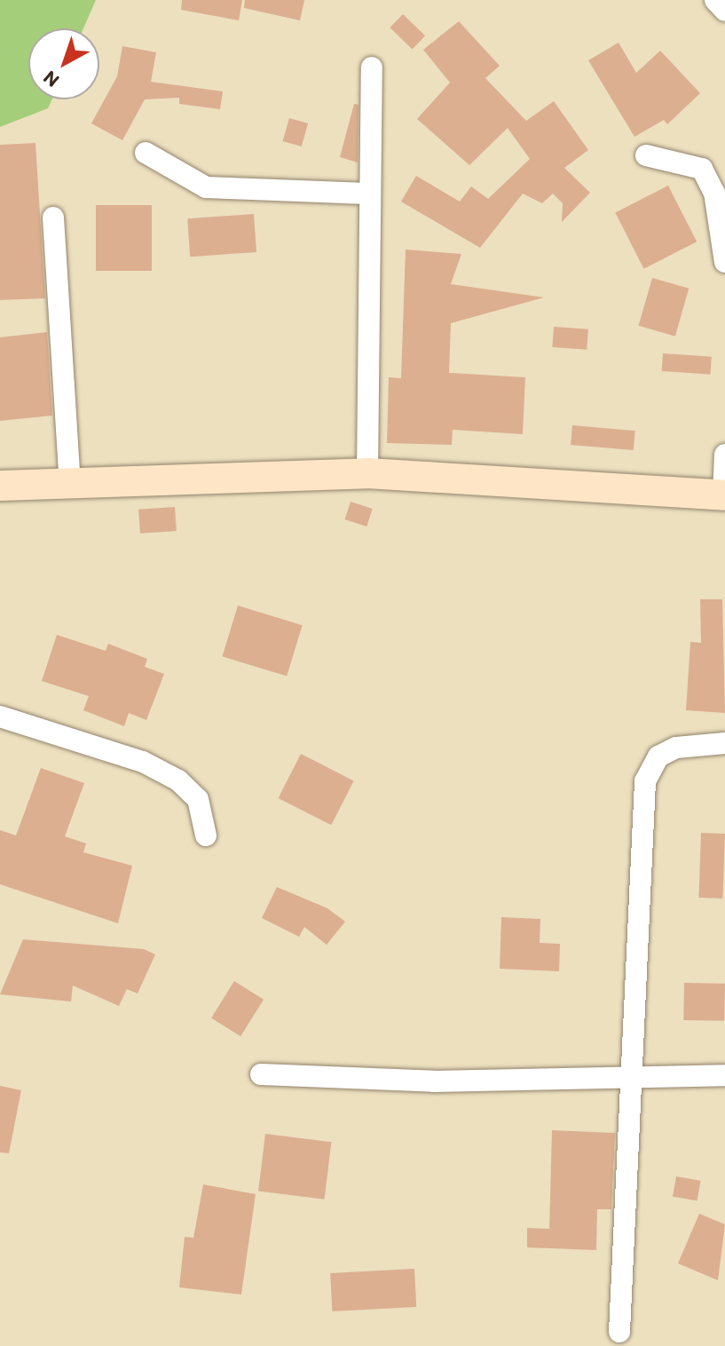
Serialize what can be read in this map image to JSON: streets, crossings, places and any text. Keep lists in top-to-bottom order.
{
  "north": "bottom left"
}
